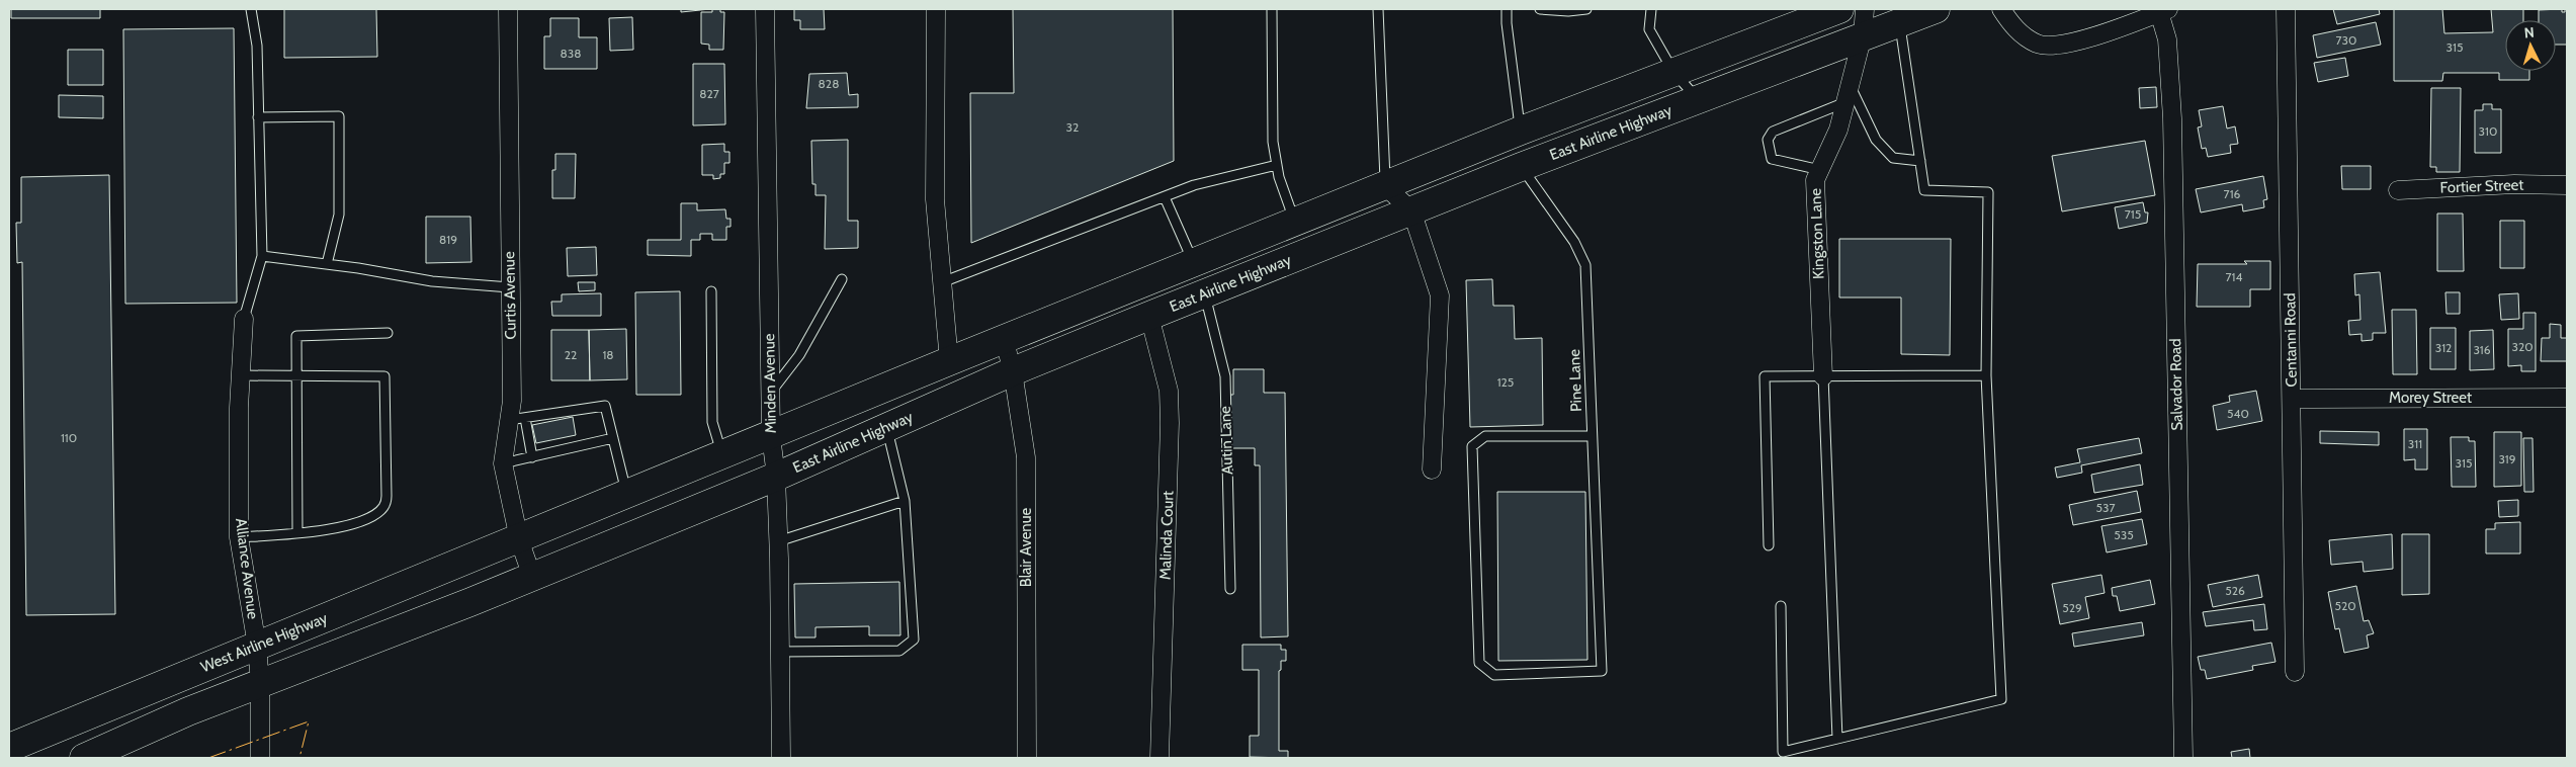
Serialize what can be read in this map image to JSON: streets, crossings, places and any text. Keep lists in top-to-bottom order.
{
  "streets": {
    "highway": ["East Airline Highway", "West Airline Highway"],
    "street": [
      "Fortier Street",
      "Kingston Lane",
      "Curtis Avenue",
      "Centanni Road",
      "Minden Avenue",
      "Salvador Road",
      "Morey Street",
      "Malinda Court",
      "Blair Avenue",
      "Alliance Avenue"
    ],
    "lane": ["Pine Lane", "Autin Lane"]
  },
  "crossings": [
    ["East Airline Highway", "Kingston Lane"],
    ["East Airline Highway", "Curtis Avenue"],
    ["East Airline Highway", "Pine Lane"],
    ["East Airline Highway", "Minden Avenue"],
    ["East Airline Highway", "Autin Lane"],
    ["East Airline Highway", "Malinda Court"],
    ["East Airline Highway", "Blair Avenue"],
    ["Curtis Avenue", "West Airline Highway"],
    ["Centanni Road", "Morey Street"],
    ["Alliance Avenue", "West Airline Highway"]
  ],
  "house_numbers": [
    "730",
    "315",
    "838",
    "828",
    "827",
    "32",
    "310",
    "716",
    "715",
    "819",
    "714",
    "320",
    "312",
    "316",
    "22",
    "18",
    "125",
    "540",
    "110",
    "311",
    "319",
    "315",
    "537",
    "535",
    "526",
    "520",
    "529"
  ],
  "north": "top"
}
